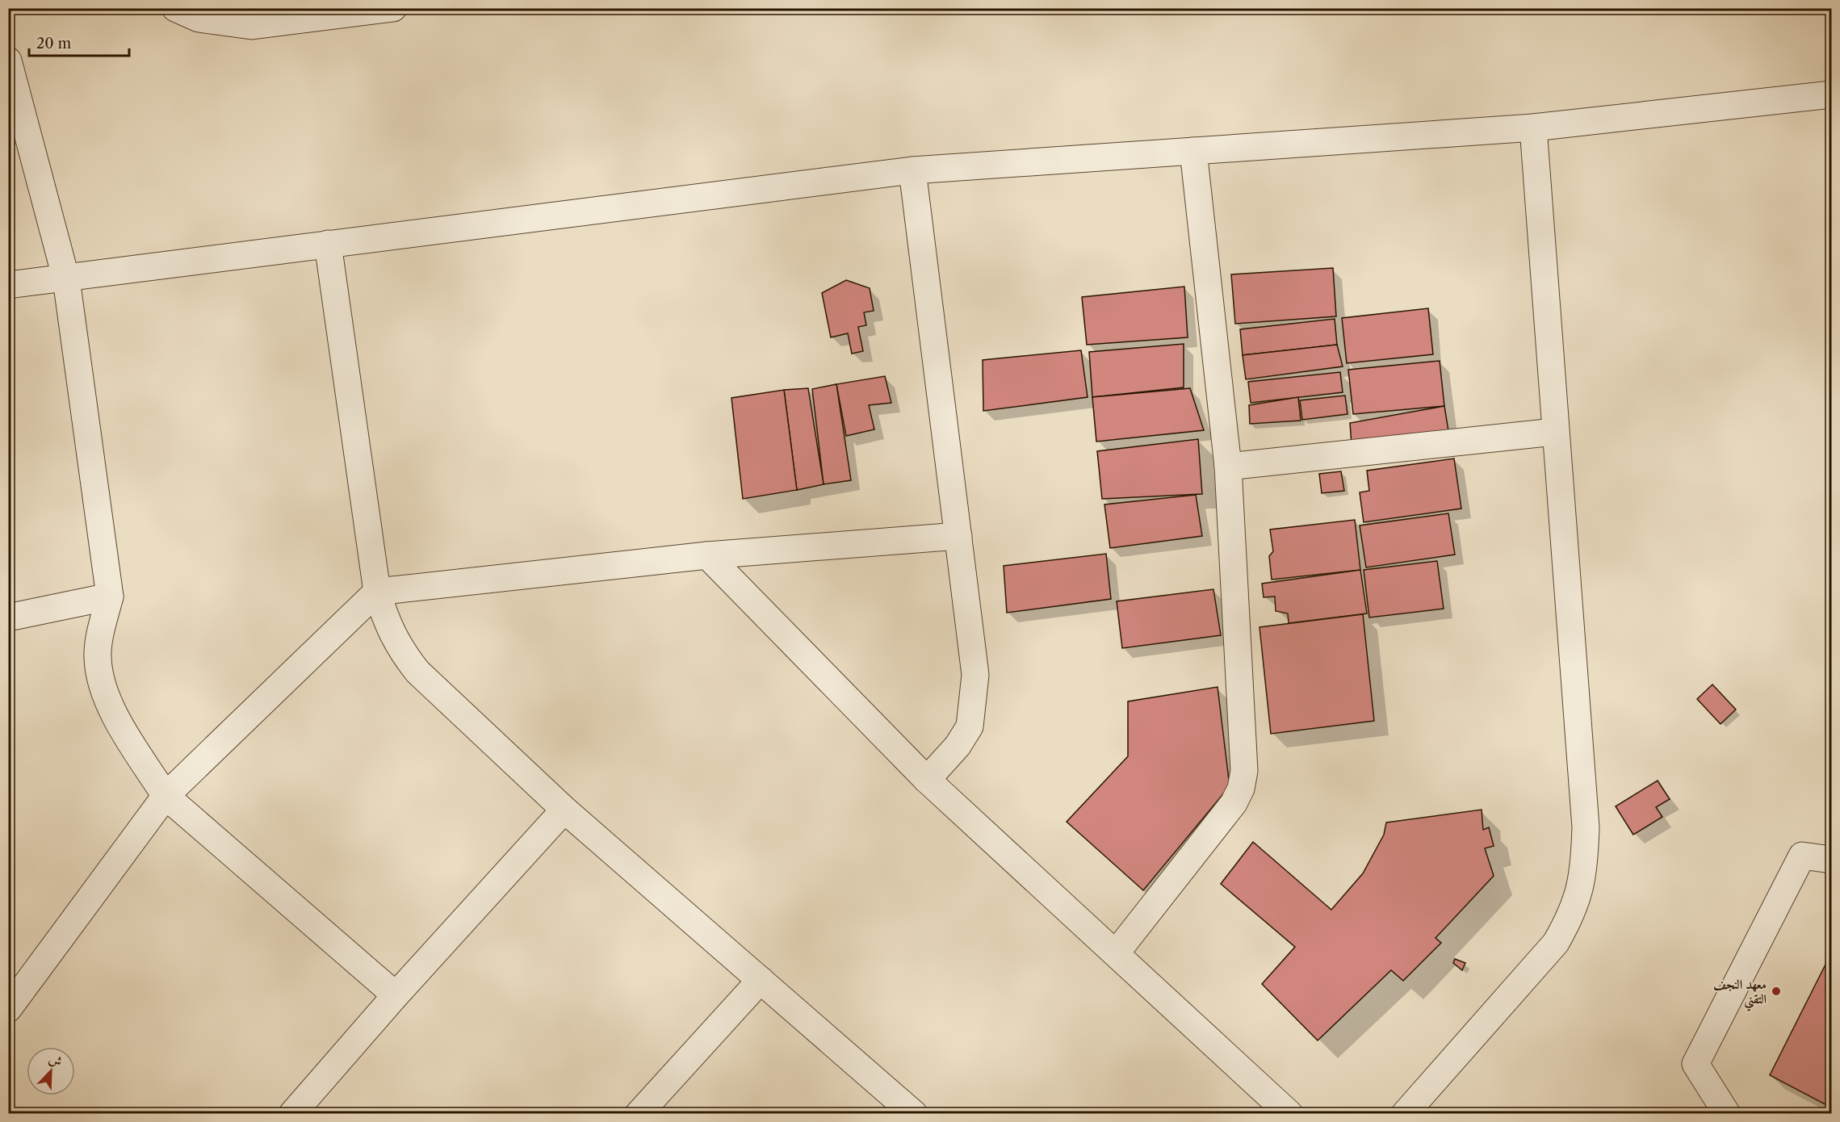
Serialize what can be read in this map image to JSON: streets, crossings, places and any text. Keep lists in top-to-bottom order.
{
  "places": ["معهد النجف التقني"],
  "scale_bar": "20 m",
  "north": "top right"
}
